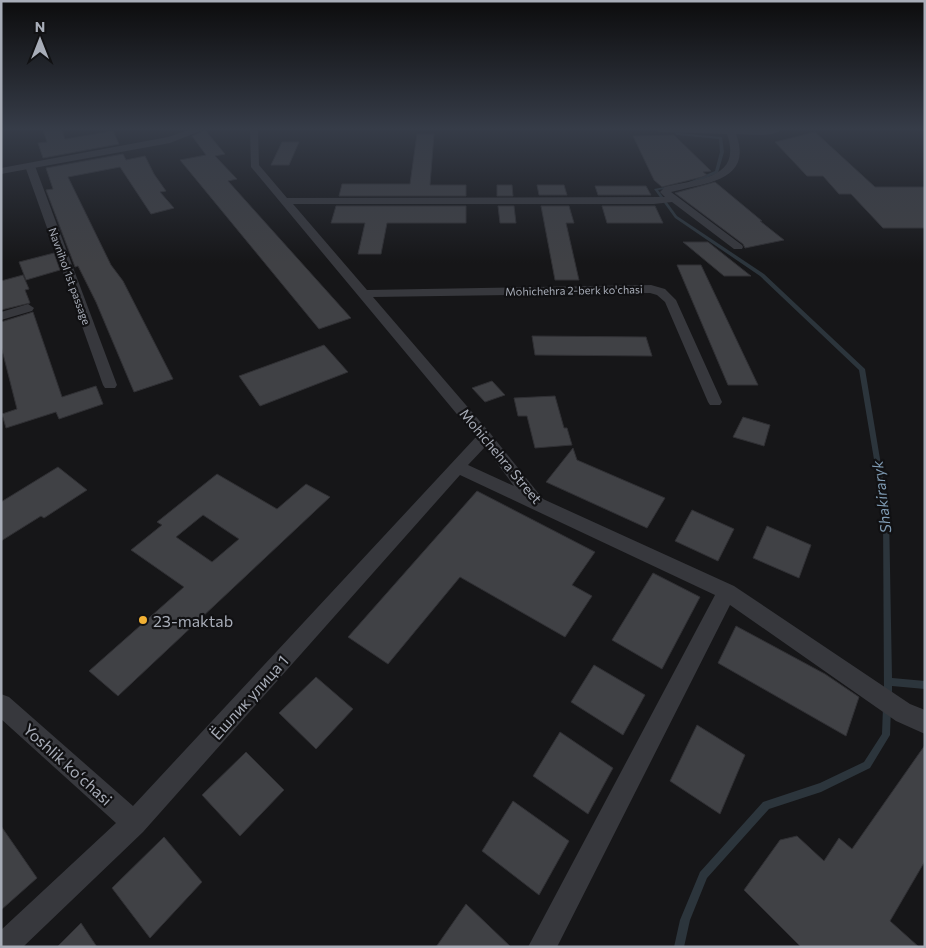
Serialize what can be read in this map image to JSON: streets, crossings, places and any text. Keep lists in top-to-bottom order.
{
  "streets": {
    "street": [
      "Navnihol 1st passage",
      "Mohichehra 2-berk ko'chasi",
      "Mohichehra Street",
      "Ёшлик улица 1",
      "Yoshlik koʻchasi"
    ]
  },
  "crossings": [
    ["Mohichehra 2-berk ko'chasi", "Mohichehra Street"],
    ["Mohichehra Street", "Ёшлик улица 1"],
    ["Ёшлик улица 1", "Yoshlik koʻchasi"]
  ],
  "water": ["Shakiraryk"],
  "places": ["23-maktab"],
  "north": "top"
}
